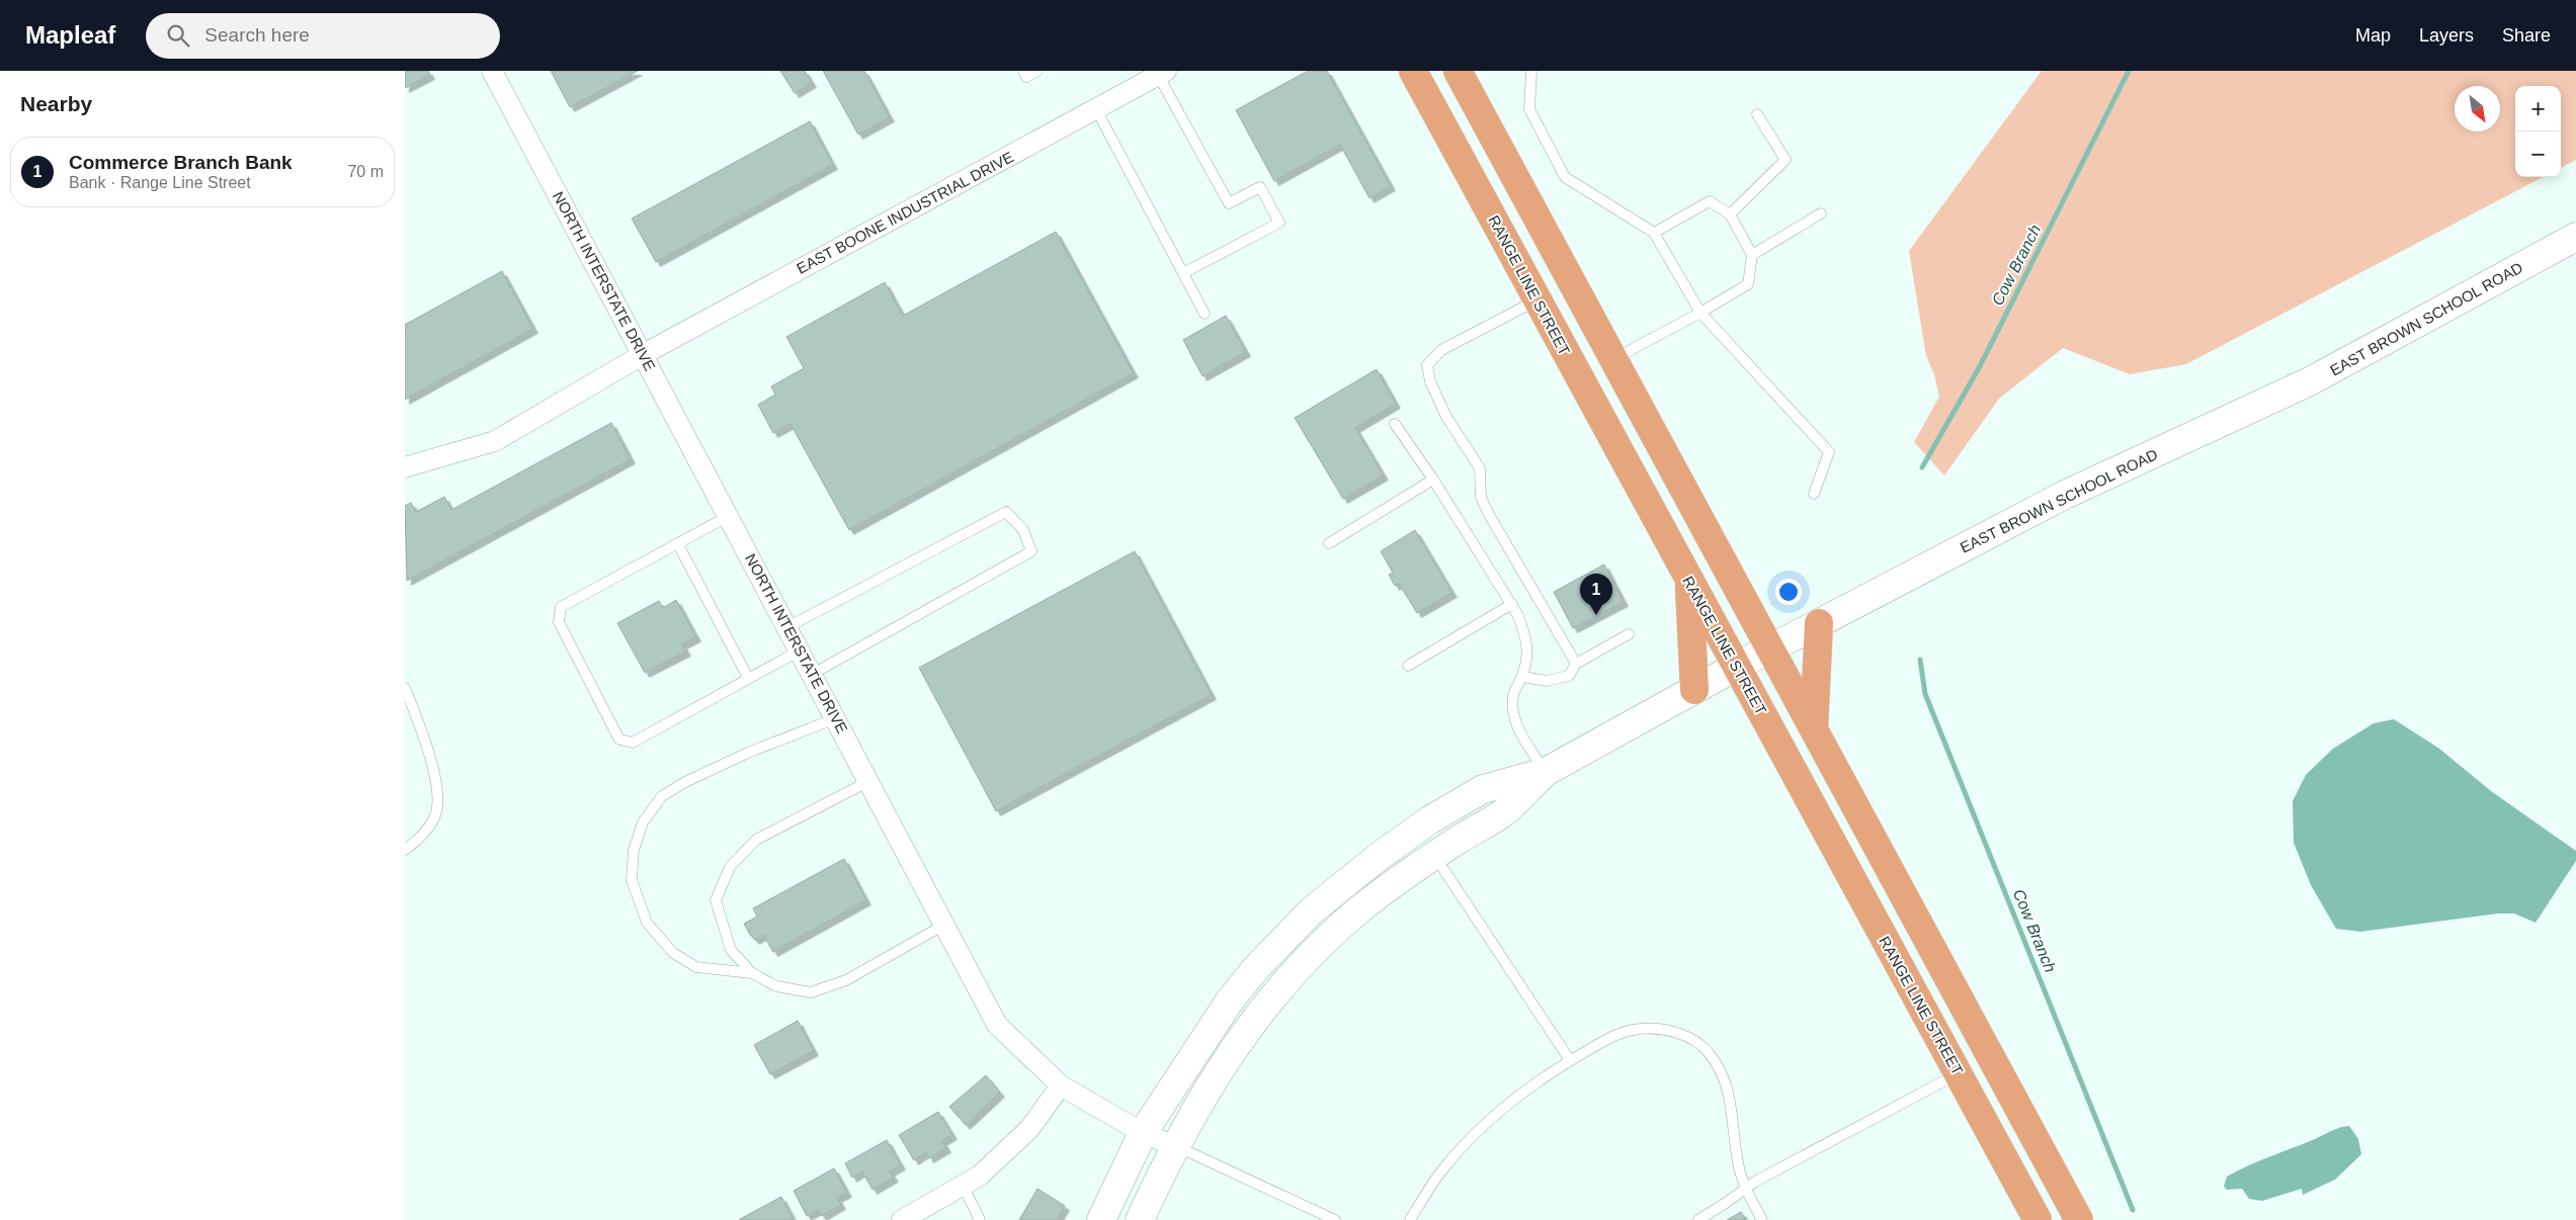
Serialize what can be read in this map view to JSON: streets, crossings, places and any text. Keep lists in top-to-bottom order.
{
  "streets": {
    "main road": ["RANGE LINE STREET", "EAST BROWN SCHOOL ROAD"],
    "street": ["EAST BOONE INDUSTRIAL DRIVE", "NORTH INTERSTATE DRIVE"]
  },
  "crossings": [
    ["EAST BOONE INDUSTRIAL DRIVE", "NORTH INTERSTATE DRIVE"],
    ["NORTH INTERSTATE DRIVE", "EAST BROWN SCHOOL ROAD"],
    ["RANGE LINE STREET", "EAST BROWN SCHOOL ROAD"]
  ],
  "water": ["Cow Branch"],
  "north": "bottom right",
  "page": {
    "header": "Mapleaf",
    "search": "Search here",
    "nav": ["Map", "Layers", "Share"],
    "heading": "Nearby",
    "map_buttons": ["+", "−"],
    "list": [
      {
        "mark": "1",
        "name": "Commerce Branch Bank",
        "note": "Bank · Range Line Street",
        "value": "70 m"
      }
    ],
    "pins": "1"
  }
}
